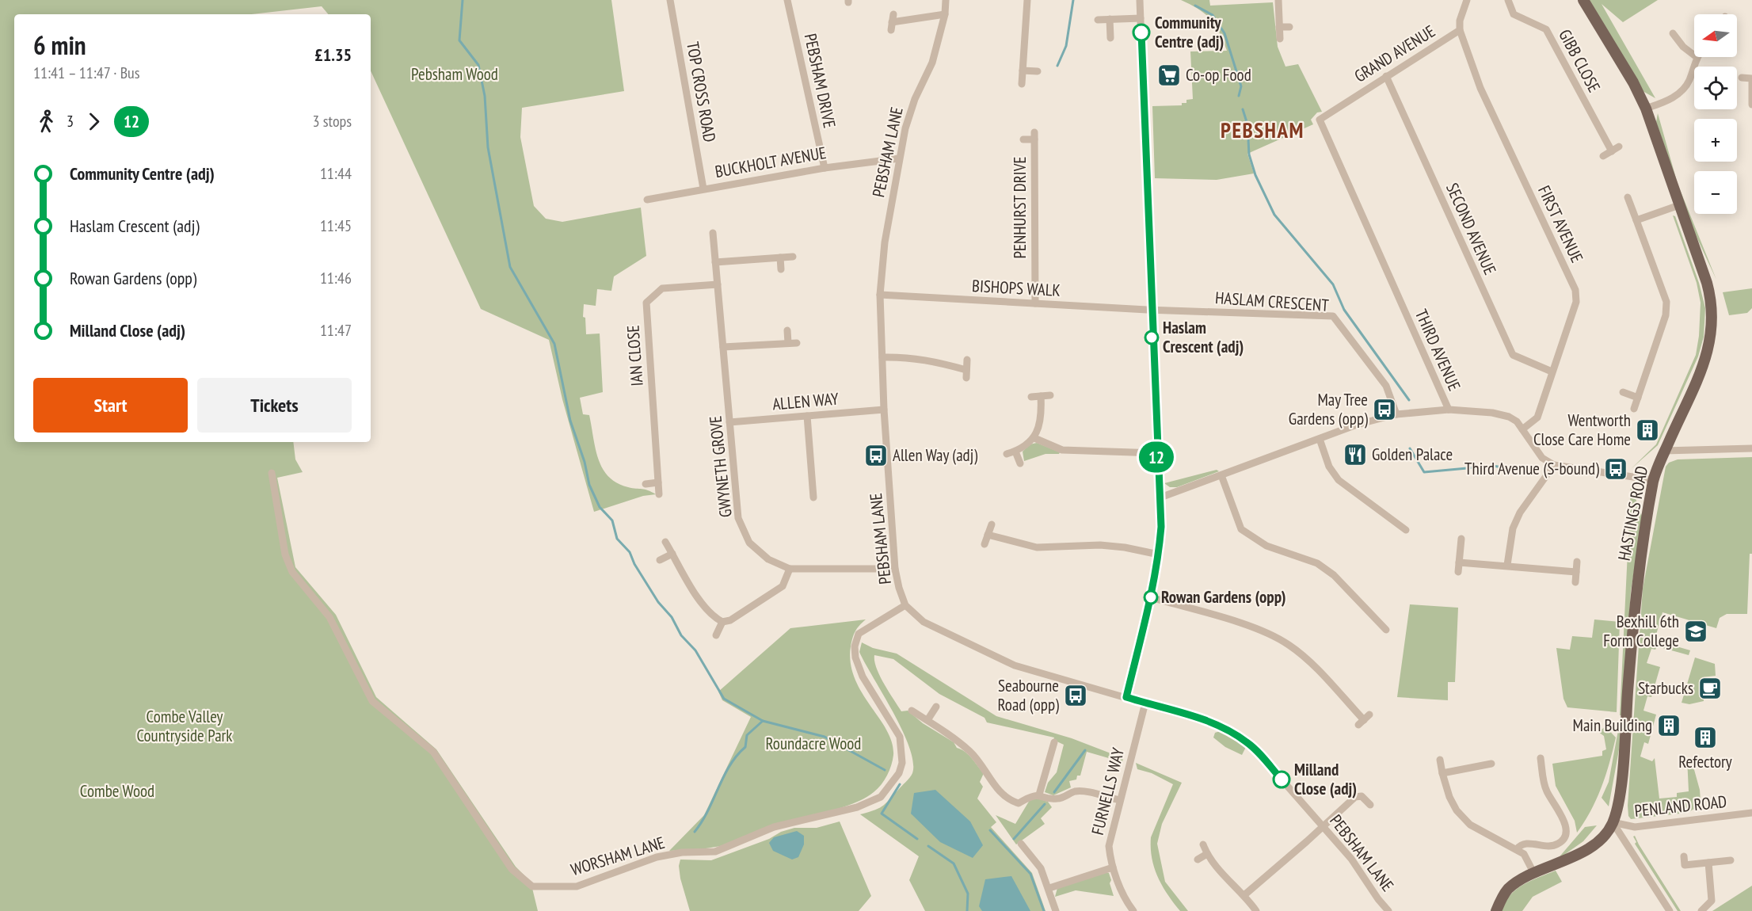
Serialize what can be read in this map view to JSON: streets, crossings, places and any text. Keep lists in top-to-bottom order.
{
  "streets": {
    "main road": ["HASTINGS ROAD"],
    "street": [
      "GRAND AVENUE",
      "GIBB CLOSE",
      "PEBSHAM DRIVE",
      "TOP CROSS ROAD",
      "PEBSHAM LANE",
      "BUCKHOLT AVENUE",
      "PENHURST DRIVE",
      "FIRST AVENUE",
      "SECOND AVENUE",
      "BISHOPS WALK",
      "HASLAM CRESCENT",
      "THIRD AVENUE",
      "IAN CLOSE",
      "ALLEN WAY",
      "GWYNETH GROVE",
      "FURNELLS WAY",
      "PENLAND ROAD",
      "WORSHAM LANE"
    ]
  },
  "crossings": [
    ["GRAND AVENUE", "FIRST AVENUE"],
    ["GRAND AVENUE", "SECOND AVENUE"],
    ["GRAND AVENUE", "THIRD AVENUE"],
    ["PEBSHAM DRIVE", "BUCKHOLT AVENUE"],
    ["TOP CROSS ROAD", "BUCKHOLT AVENUE"],
    ["PEBSHAM LANE", "BUCKHOLT AVENUE"],
    ["PEBSHAM LANE", "BISHOPS WALK"],
    ["PEBSHAM LANE", "ALLEN WAY"],
    ["PEBSHAM LANE", "GWYNETH GROVE"],
    ["PEBSHAM LANE", "FURNELLS WAY"],
    ["PEBSHAM LANE", "WORSHAM LANE"],
    ["PENHURST DRIVE", "BISHOPS WALK"],
    ["FIRST AVENUE", "SECOND AVENUE"],
    ["FIRST AVENUE", "THIRD AVENUE"],
    ["BISHOPS WALK", "HASLAM CRESCENT"],
    ["IAN CLOSE", "GWYNETH GROVE"],
    ["ALLEN WAY", "GWYNETH GROVE"],
    ["HASTINGS ROAD", "PENLAND ROAD"]
  ],
  "districts": ["PEBSHAM"],
  "parks": [
    "Pebsham Wood",
    "Combe Valley Countryside Park",
    "Roundacre Wood",
    "Combe Wood"
  ],
  "places": {
    "other": [
      "Community Centre (adj)",
      "Haslam Crescent (adj)",
      "Rowan Gardens (opp)",
      "Milland Close (adj)"
    ],
    "supermarket": ["Co-op Food"],
    "bus stop": [
      "May Tree Gardens (opp)",
      "Allen Way (adj)",
      "Third Avenue (S-bound)",
      "Seabourne Road (opp)"
    ],
    "building": ["Wentworth Close Care Home", "Main Building", "Refectory"],
    "restaurant": ["Golden Palace"],
    "school or university": ["Bexhill 6th Form College"],
    "cafe": ["Starbucks"]
  },
  "lines": ["bus line 12"],
  "north": "left",
  "page": {
    "on_map": "12",
    "map_buttons": ["+", "−"],
    "heading": ["6 min", "11:41 – 11:47 · Bus", "£1.35"],
    "legs": ["3", "12", "3 stops"],
    "list": [
      {
        "name": "Community Centre (adj)",
        "value": "11:44"
      },
      {
        "name": "Haslam Crescent (adj)",
        "value": "11:45"
      },
      {
        "name": "Rowan Gardens (opp)",
        "value": "11:46"
      },
      {
        "name": "Milland Close (adj)",
        "value": "11:47"
      }
    ],
    "buttons": ["Start", "Tickets"]
  }
}
